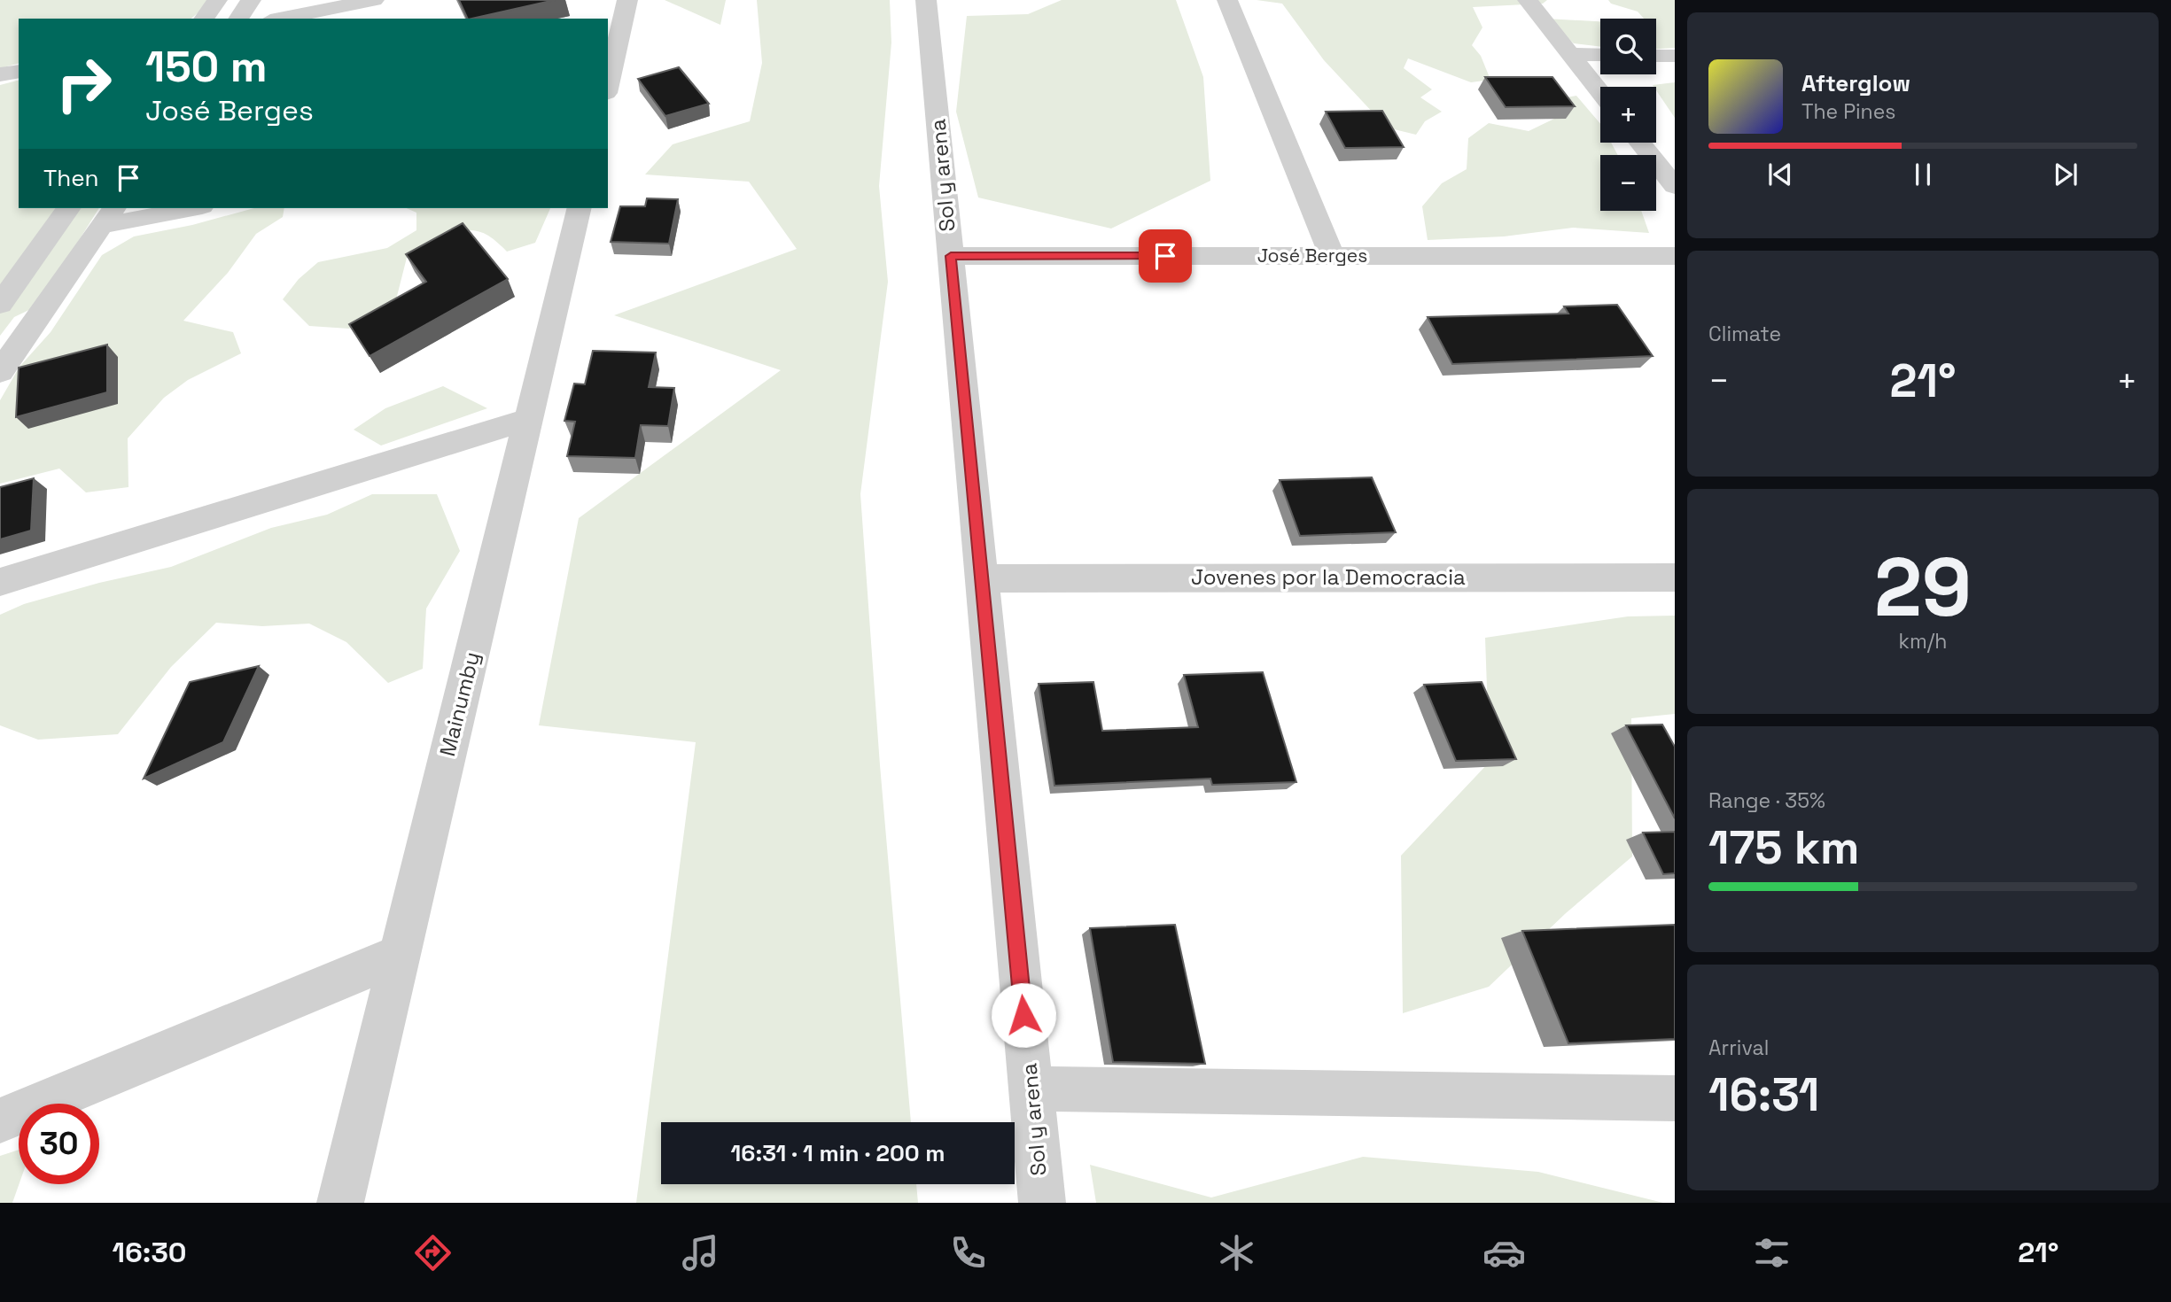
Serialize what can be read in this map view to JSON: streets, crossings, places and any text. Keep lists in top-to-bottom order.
{
  "streets": {
    "street": [
      "Sol y arena",
      "José Berges",
      "Jovenes por la Democracia",
      "Mainumby"
    ]
  },
  "crossings": [
    ["Sol y arena", "José Berges"],
    ["Sol y arena", "Jovenes por la Democracia"]
  ],
  "page": {
    "map_buttons": ["+", "−"],
    "turn": ["150 m", "José Berges"],
    "song": ["Afterglow", "The Pines"],
    "then": "Then",
    "tile": [
      "Climate",
      ["29", "km/h"],
      ["Range · 35%", "175 km"],
      ["Arrival", "16:31"]
    ],
    "heat": ["−", "21°", "+"],
    "limit": "30",
    "trip": "16:31 · 1 min · 200 m",
    "tabs": ["16:30", "21°"]
  }
}
